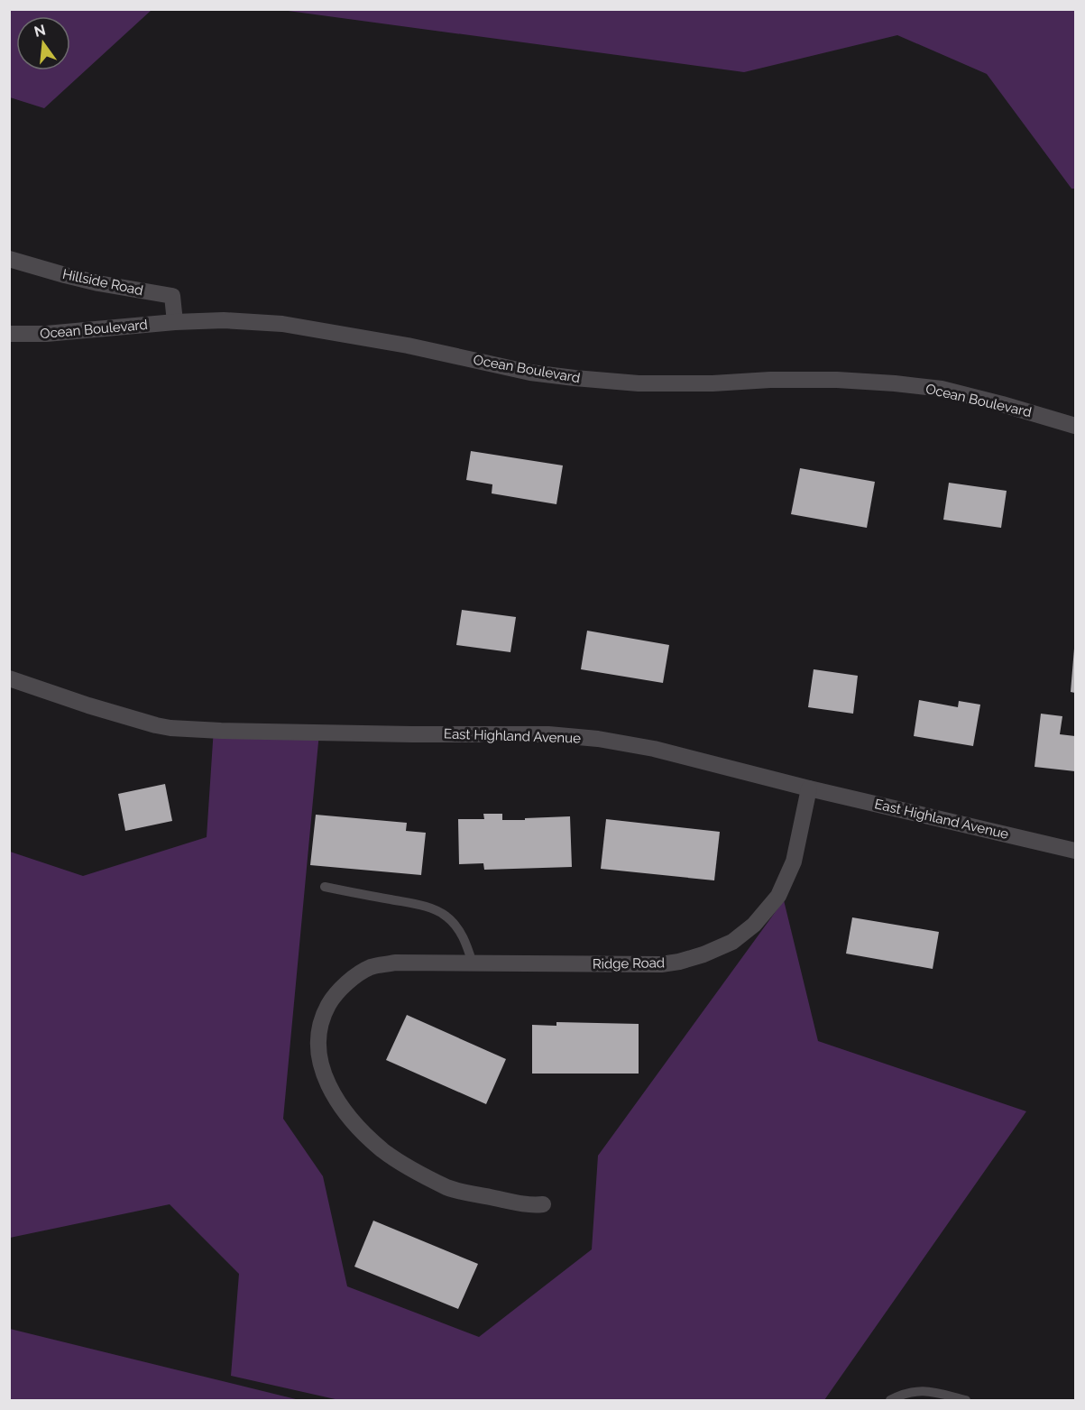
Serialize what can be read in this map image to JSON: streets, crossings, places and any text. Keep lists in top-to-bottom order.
{
  "streets": {
    "street": [
      "Hillside Road",
      "Ocean Boulevard",
      "East Highland Avenue",
      "Ridge Road"
    ]
  },
  "crossings": [
    ["Hillside Road", "Ocean Boulevard"],
    ["East Highland Avenue", "Ridge Road"]
  ],
  "north": "top"
}
